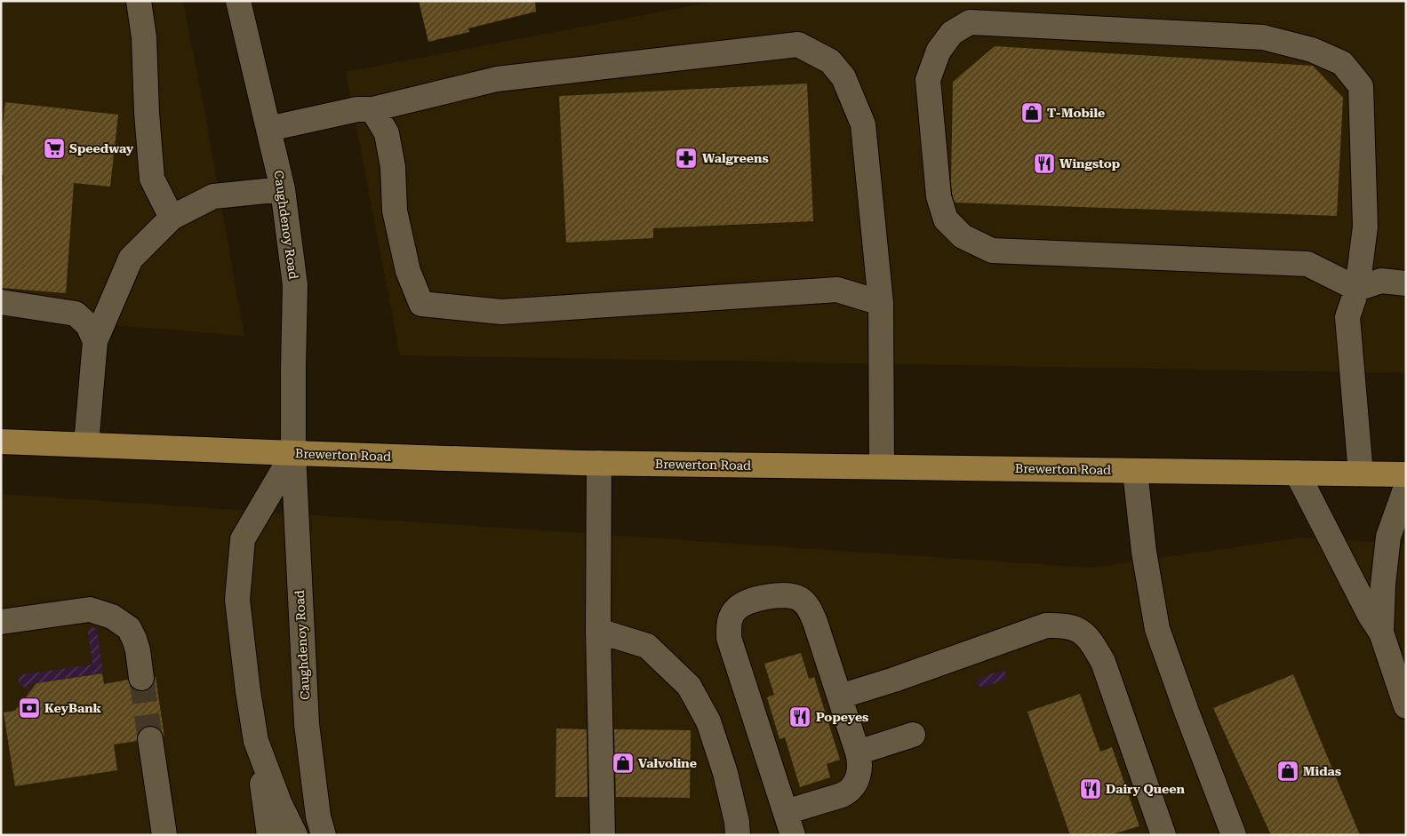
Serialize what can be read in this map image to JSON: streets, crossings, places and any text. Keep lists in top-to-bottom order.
{
  "streets": {
    "main road": ["Brewerton Road"],
    "street": ["Caughdenoy Road"]
  },
  "crossings": [
    ["Caughdenoy Road", "Brewerton Road"]
  ],
  "places": {
    "shop": ["T-Mobile", "Valvoline", "Midas"],
    "supermarket": ["Speedway"],
    "pharmacy": ["Walgreens"],
    "restaurant": ["Wingstop", "Popeyes", "Dairy Queen"],
    "bank": ["KeyBank"]
  }
}
